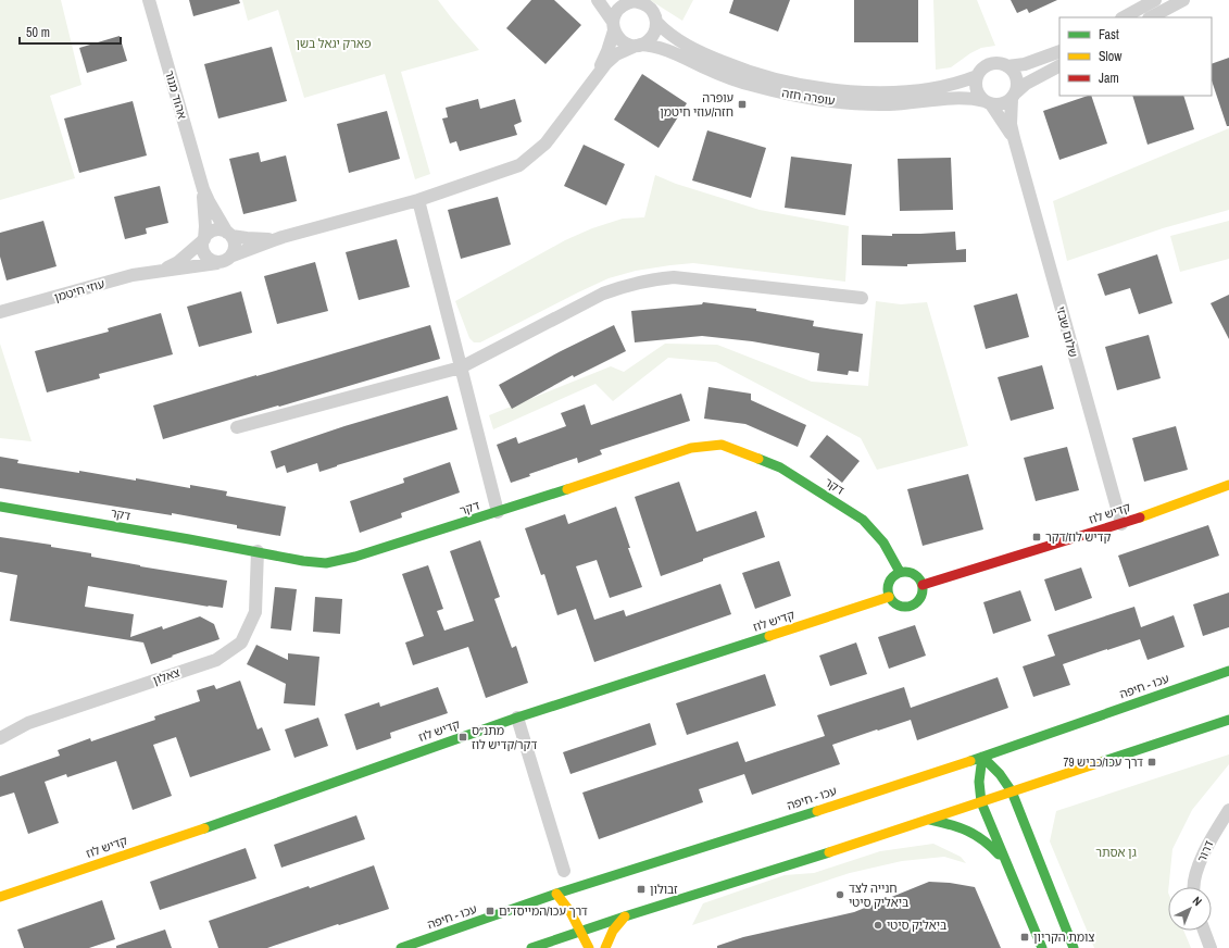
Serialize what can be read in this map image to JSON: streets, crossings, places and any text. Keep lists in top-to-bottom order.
{
  "streets": {
    "main road": ["דקר", "קדיש לוז", "עכו - חיפה"],
    "street": [
      "אהוד מנור",
      "עופרה חזה",
      "עוזי חיטמן",
      "שלום שבזי",
      "צאלון",
      "דרור"
    ]
  },
  "crossings": [
    ["אהוד מנור", "עוזי חיטמן"],
    ["עופרה חזה", "שלום שבזי"],
    ["שלום שבזי", "קדיש לוז"],
    ["דקר", "קדיש לוז"],
    ["דקר", "צאלון"]
  ],
  "parks": ["פארק יגאל בשן", "גן אסתר"],
  "places": {
    "transit": [
      "עופרה חזה/עוזי חיטמן",
      "קדיש לוז/דקר",
      "מתנ״ס דקר/קדיש לוז",
      "דרך עכו/כביש 79",
      "זבולון",
      "דרך עכו/המייסדים",
      "צומת הקריון"
    ],
    "other": ["חנייה לצד ביאליק סיטי", "ביאליק סיטי"]
  },
  "legend": ["Fast", "Slow", "Jam"],
  "scale_bar": "50 m",
  "north": "top right"
}
